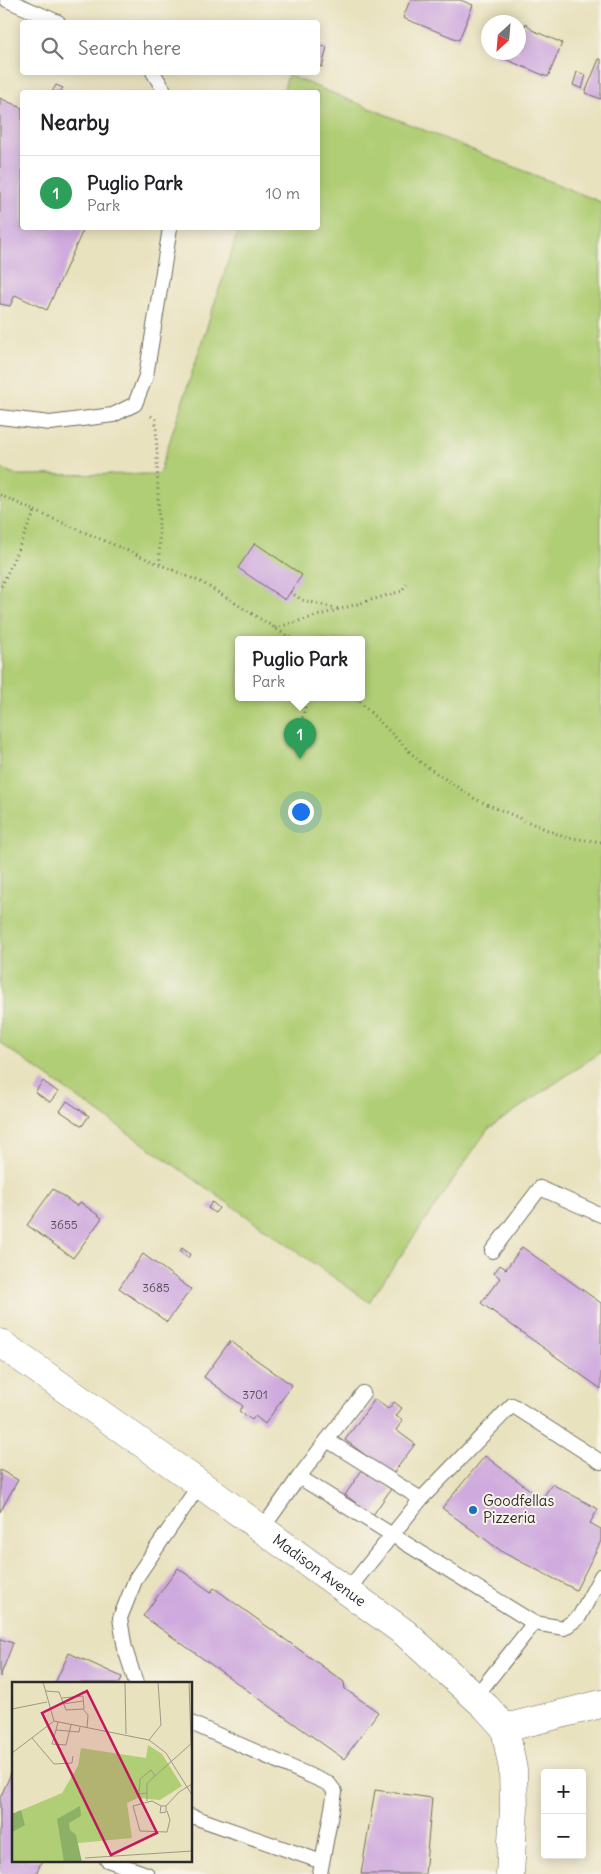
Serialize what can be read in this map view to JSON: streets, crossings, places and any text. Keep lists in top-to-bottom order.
{
  "streets": {
    "main road": ["Madison Avenue"]
  },
  "places": ["Goodfellas Pizzeria"],
  "house_numbers": ["3655", "3685", "3701"],
  "north": "bottom left",
  "page": {
    "search": "Search here",
    "heading": "Nearby",
    "list": [
      {
        "mark": "1",
        "name": "Puglio Park",
        "note": "Park",
        "value": "10 m"
      }
    ],
    "popup": ["Puglio Park", "Park"],
    "pins": "1",
    "map_buttons": ["+", "−"]
  }
}
